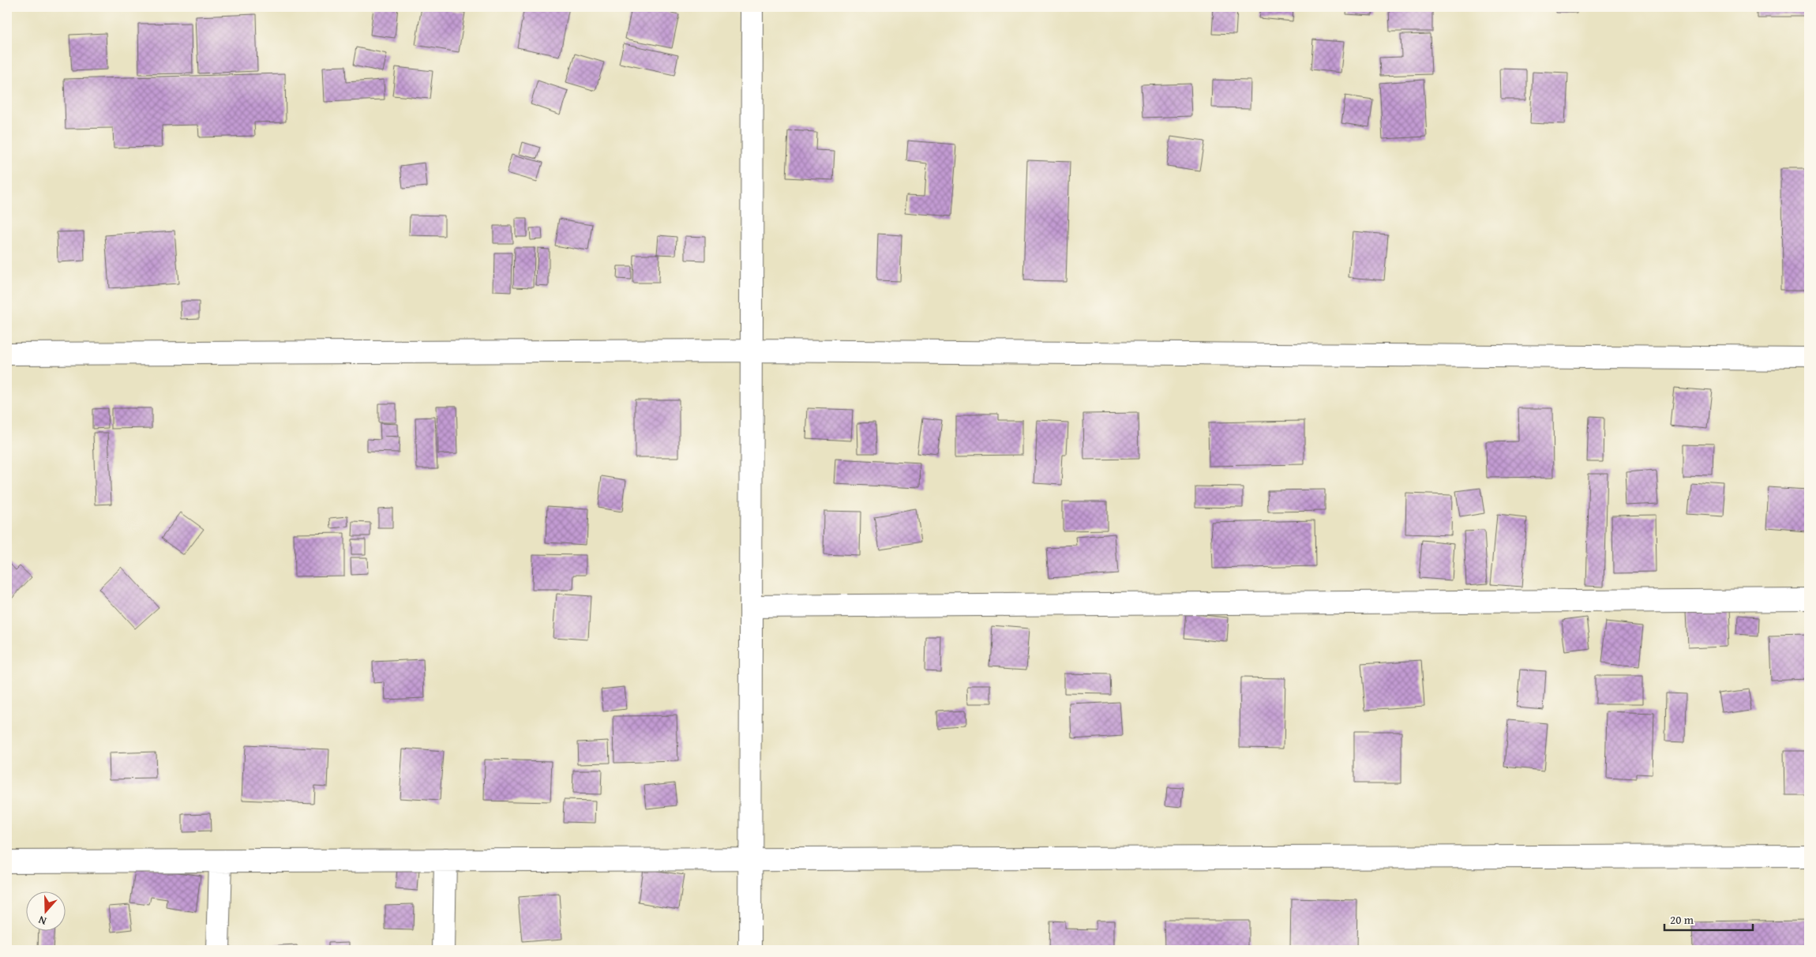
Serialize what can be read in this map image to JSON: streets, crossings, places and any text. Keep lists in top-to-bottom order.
{
  "scale_bar": "20 m",
  "north": "bottom"
}
